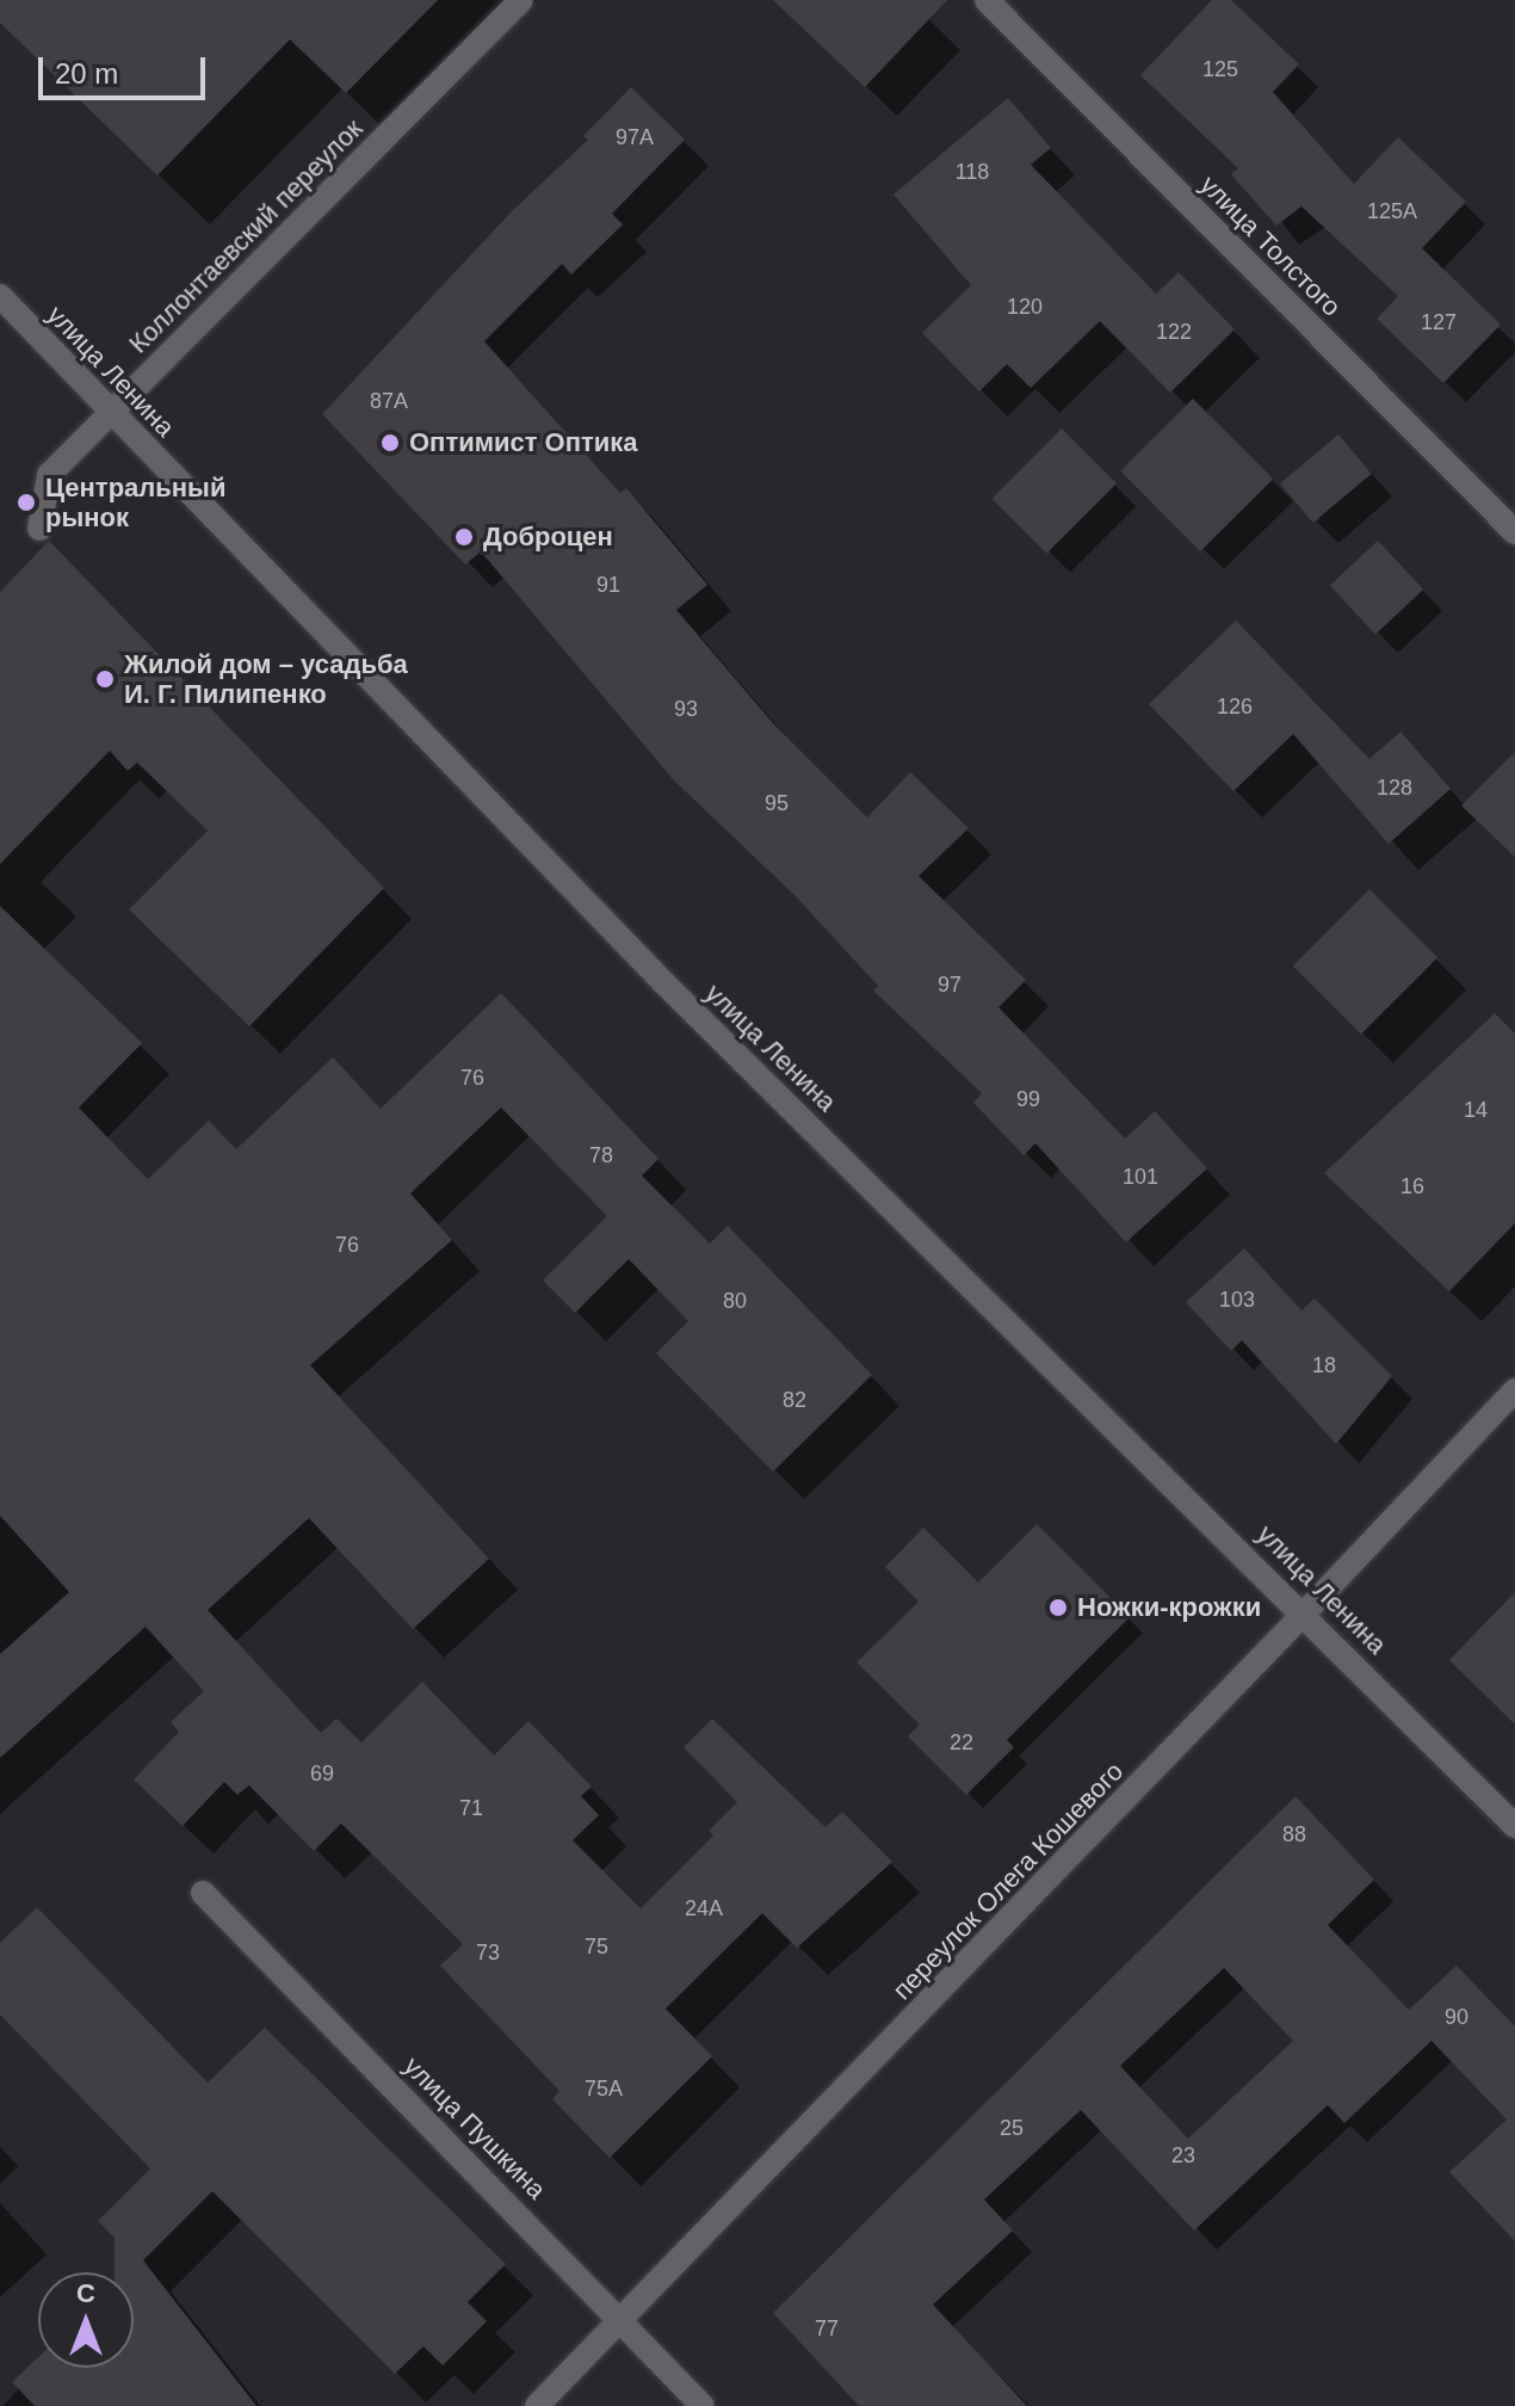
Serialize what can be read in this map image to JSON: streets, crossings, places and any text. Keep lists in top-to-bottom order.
{
  "streets": {
    "street": [
      "Коллонтаевский переулок",
      "улица Толстого",
      "улица Ленина",
      "переулок Олега Кошевого",
      "улица Пушкина"
    ]
  },
  "crossings": [
    ["Коллонтаевский переулок", "улица Ленина"],
    ["улица Ленина", "переулок Олега Кошевого"],
    ["переулок Олега Кошевого", "улица Пушкина"]
  ],
  "places": [
    "Оптимист Оптика",
    "Центральный рынок",
    "Доброцен",
    "Жилой дом – усадьба И. Г. Пилипенко",
    "Ножки-крожки"
  ],
  "house_numbers": [
    "125",
    "97А",
    "118",
    "125А",
    "120",
    "127",
    "122",
    "87А",
    "91",
    "126",
    "93",
    "128",
    "95",
    "97",
    "76",
    "99",
    "14",
    "78",
    "101",
    "16",
    "76",
    "103",
    "80",
    "18",
    "82",
    "22",
    "69",
    "71",
    "88",
    "24А",
    "75",
    "73",
    "90",
    "75А",
    "25",
    "23",
    "77"
  ],
  "scale_bar": "20 m",
  "north": "top"
}
